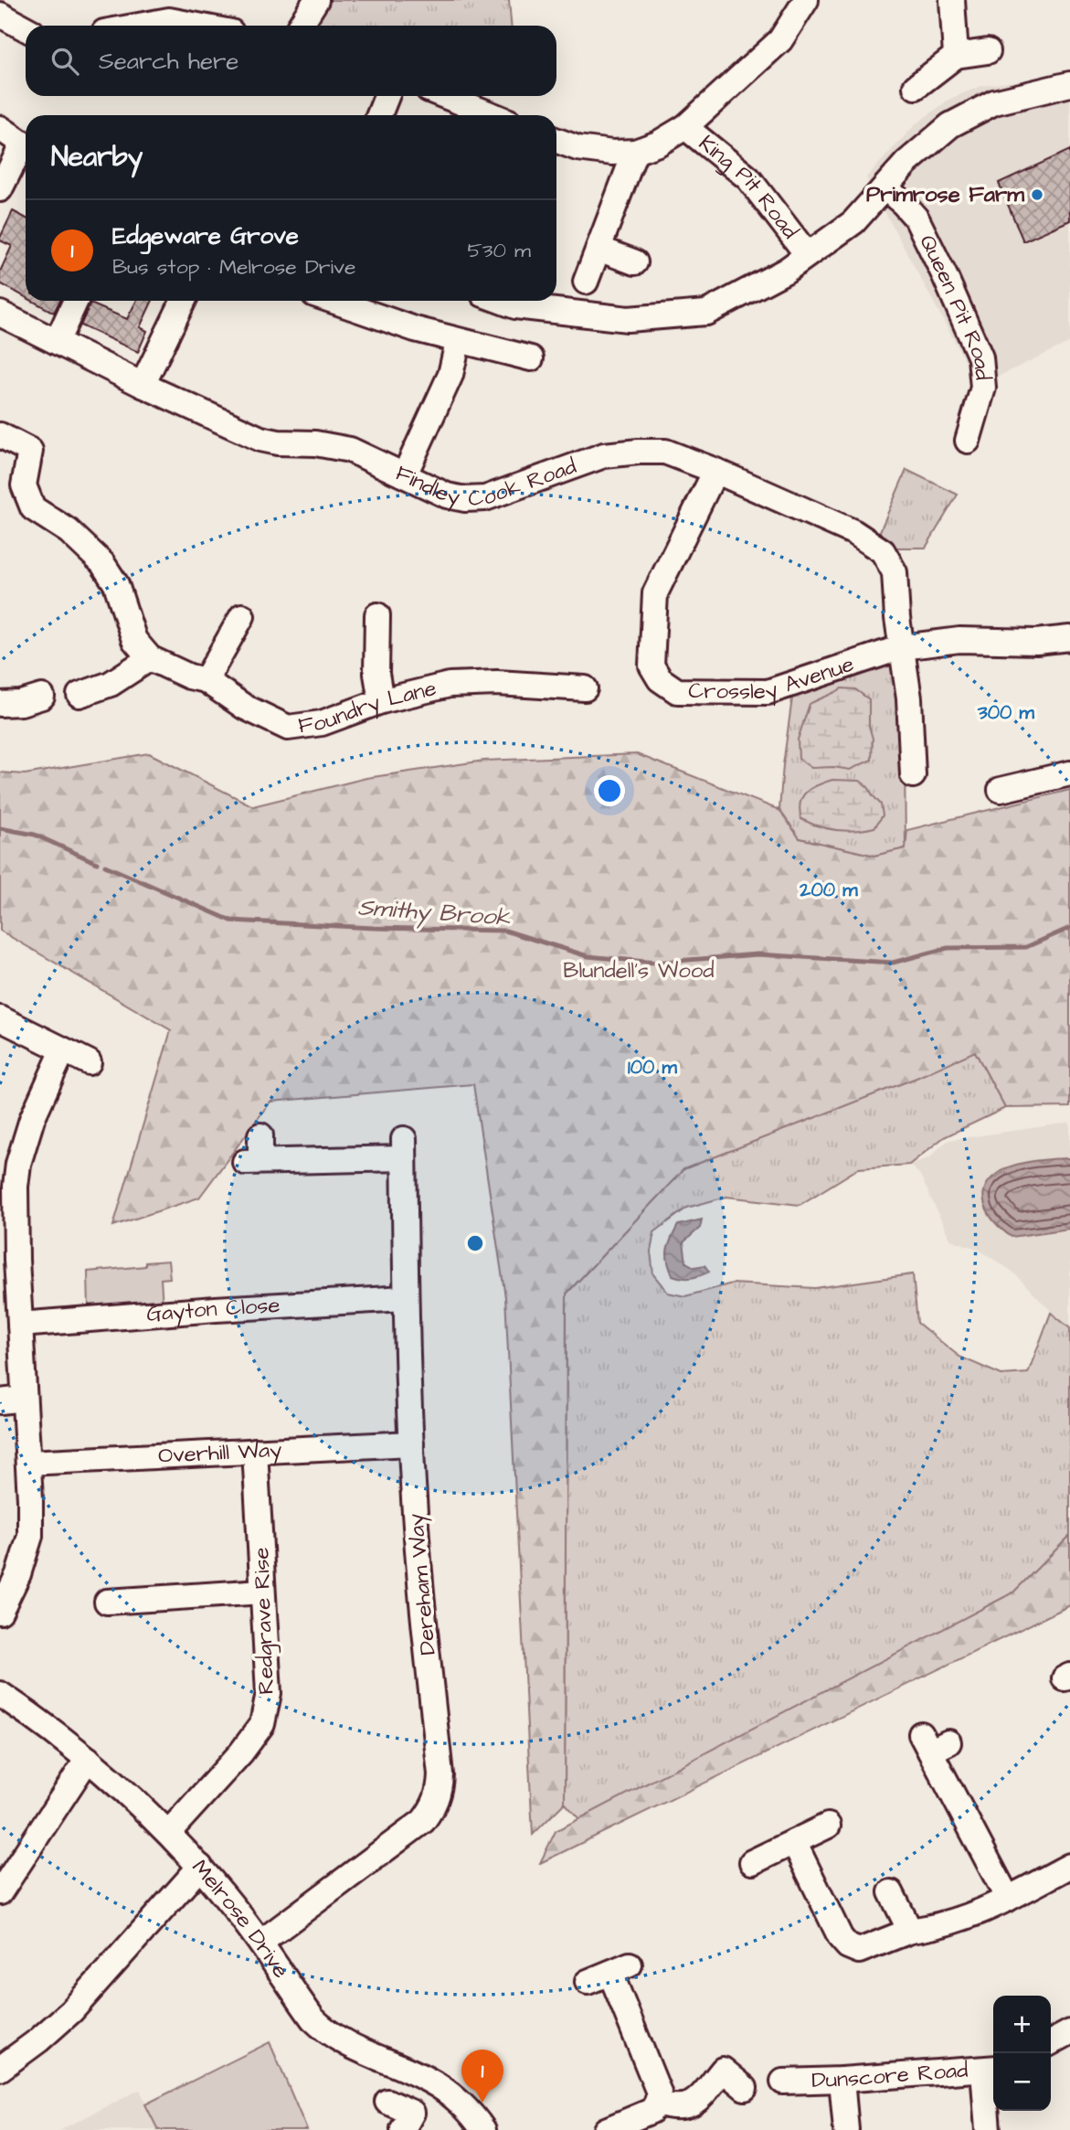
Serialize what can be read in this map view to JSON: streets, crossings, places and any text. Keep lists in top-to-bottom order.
{
  "streets": {
    "street": [
      "King Pit Road",
      "Queen Pit Road",
      "Findley Cook Road",
      "Crossley Avenue",
      "Foundry Lane",
      "Gayton Close",
      "Overhill Way",
      "Dereham Way",
      "Redgrave Rise",
      "Melrose Drive",
      "Dunscore Road"
    ]
  },
  "crossings": [
    ["Findley Cook Road", "Crossley Avenue"],
    ["Gayton Close", "Dereham Way"],
    ["Overhill Way", "Dereham Way"],
    ["Overhill Way", "Redgrave Rise"],
    ["Dereham Way", "Melrose Drive"],
    ["Redgrave Rise", "Melrose Drive"]
  ],
  "water": ["Smithy Brook"],
  "parks": ["Blundell's Wood"],
  "places": ["Primrose Farm"],
  "page": {
    "search": "Search here",
    "heading": "Nearby",
    "list": [
      {
        "mark": "1",
        "name": "Edgeware Grove",
        "note": "Bus stop · Melrose Drive",
        "value": "530 m"
      }
    ],
    "map_buttons": ["+", "−"],
    "pins": "1"
  },
  "rings": ["300 m", "200 m", "100 m"]
}
